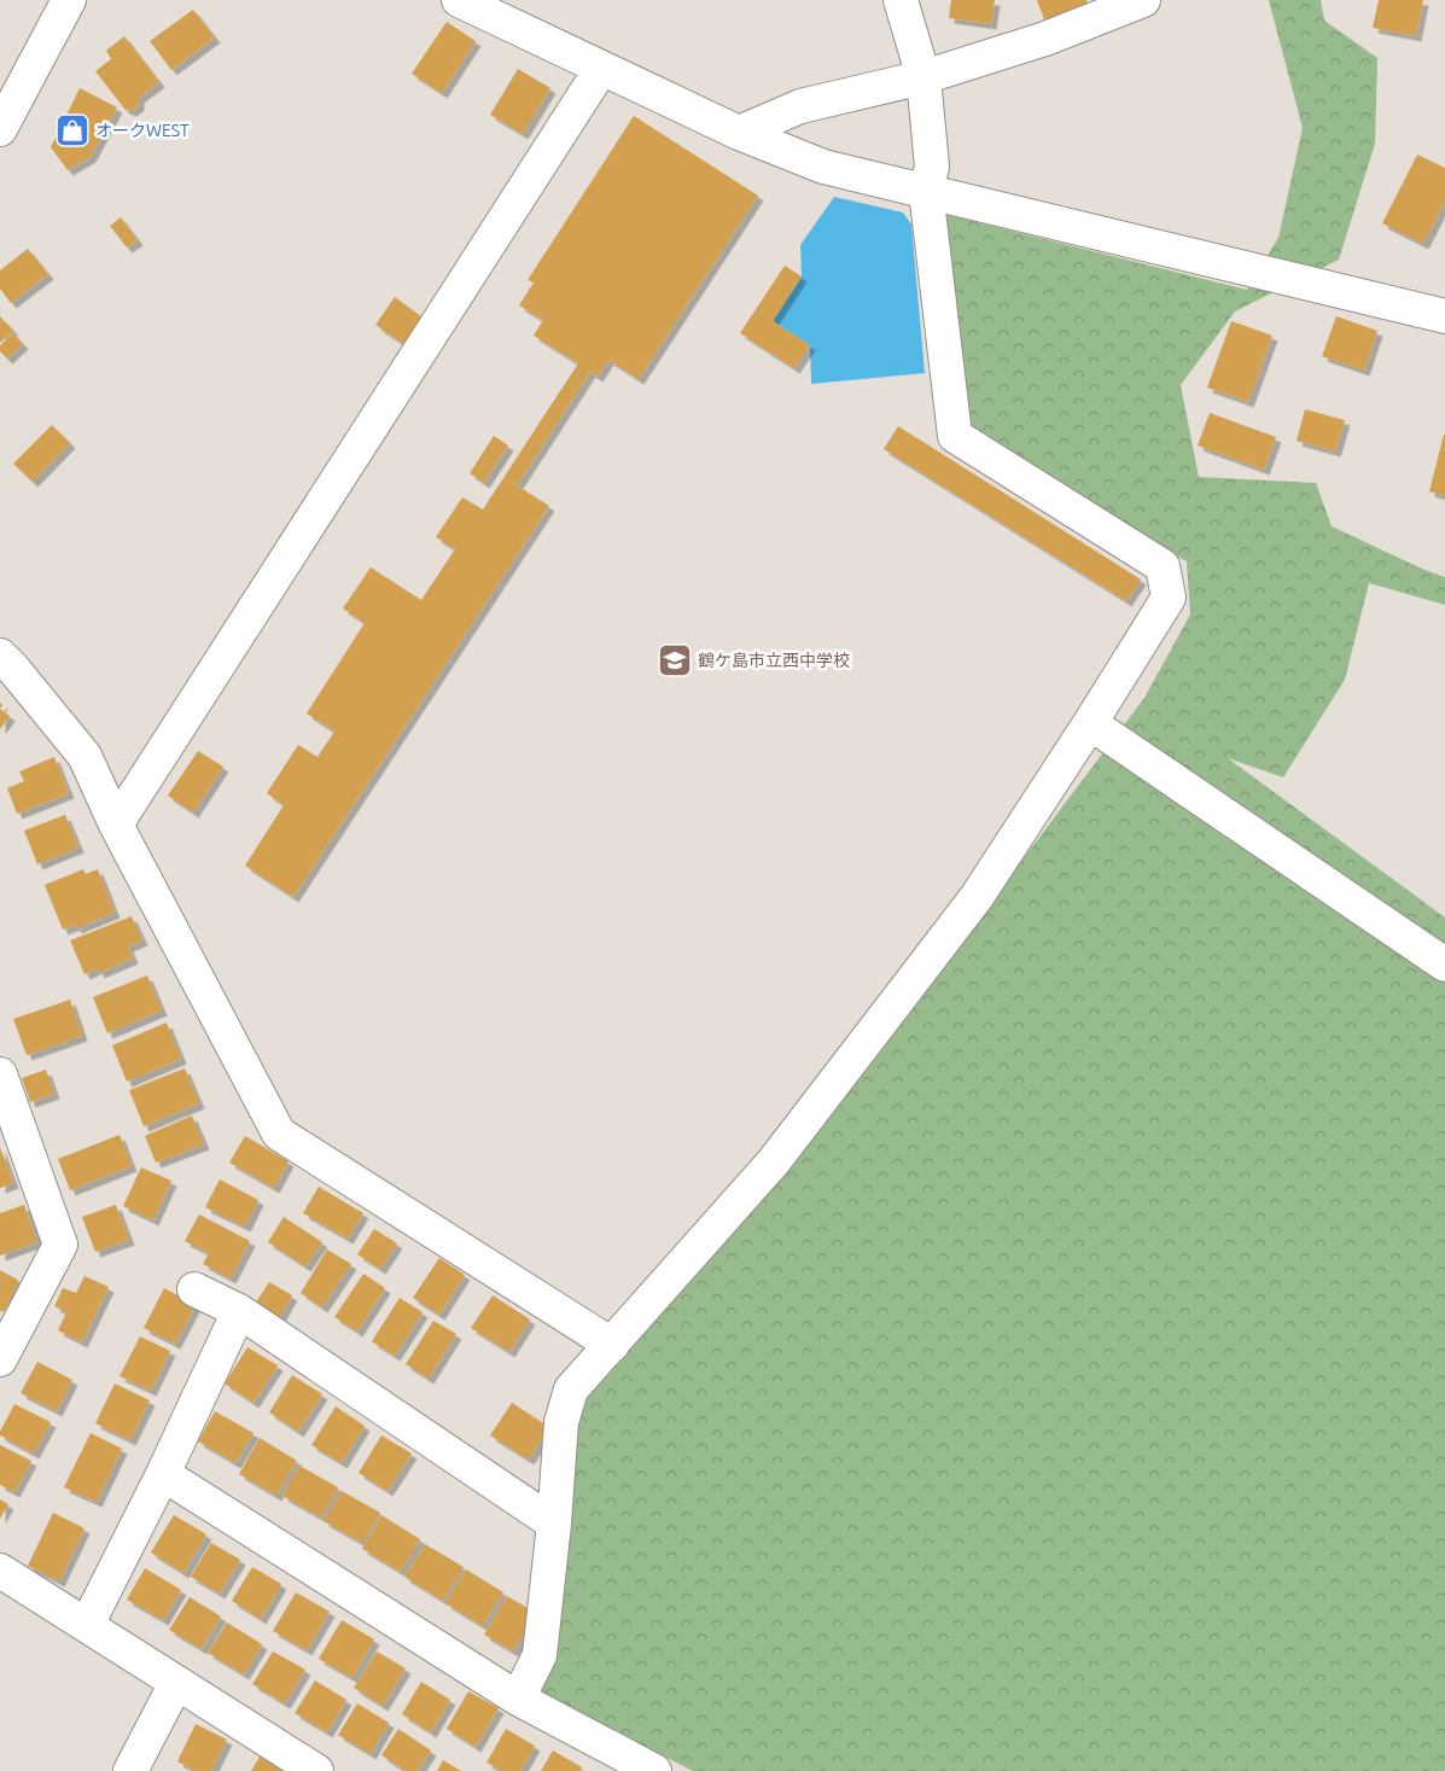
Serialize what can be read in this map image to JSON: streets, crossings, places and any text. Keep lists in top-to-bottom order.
{
  "places": {
    "shop": ["オークWEST"],
    "school or university": ["鶴ケ島市立西中学校"]
  }
}
